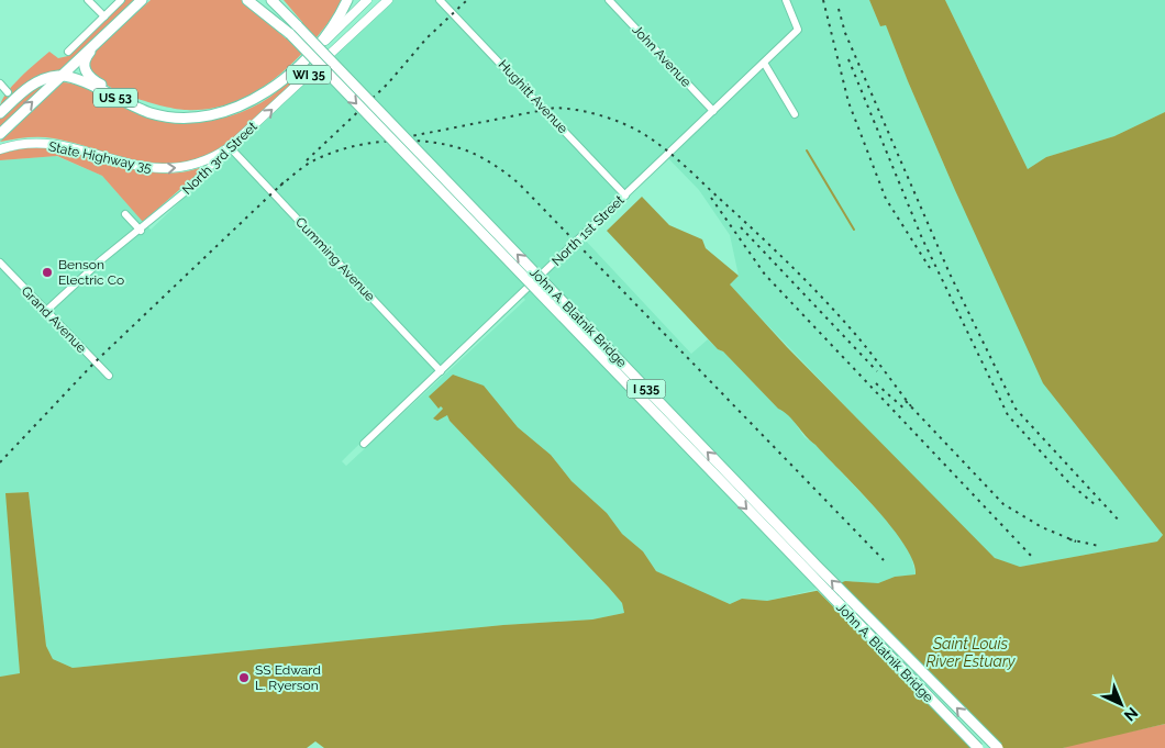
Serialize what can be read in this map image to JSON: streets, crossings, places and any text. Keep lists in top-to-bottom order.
{
  "streets": {
    "highway": [
      "US 53",
      "North 3rd Street",
      "John A. Blatnik Bridge",
      "I 535"
    ],
    "main road": ["WI 35", "State Highway 35"],
    "street": [
      "John Avenue",
      "Hughitt Avenue",
      "North 1st Street",
      "Cumming Avenue",
      "Grand Avenue"
    ]
  },
  "crossings": [
    ["John Avenue", "North 1st Street"],
    ["Hughitt Avenue", "North 1st Street"],
    ["US 53", "North 3rd Street"],
    ["State Highway 35", "North 3rd Street"],
    ["State Highway 35", "Cumming Avenue"],
    ["North 3rd Street", "Cumming Avenue"],
    ["North 3rd Street", "Grand Avenue"],
    ["North 1st Street", "Cumming Avenue"],
    ["John A. Blatnik Bridge", "I 535"]
  ],
  "one_way": ["State Highway 35"],
  "water": ["Saint Louis River Estuary"],
  "places": ["Benson Electric Co", "SS Edward L. Ryerson"],
  "north": "bottom right"
}
